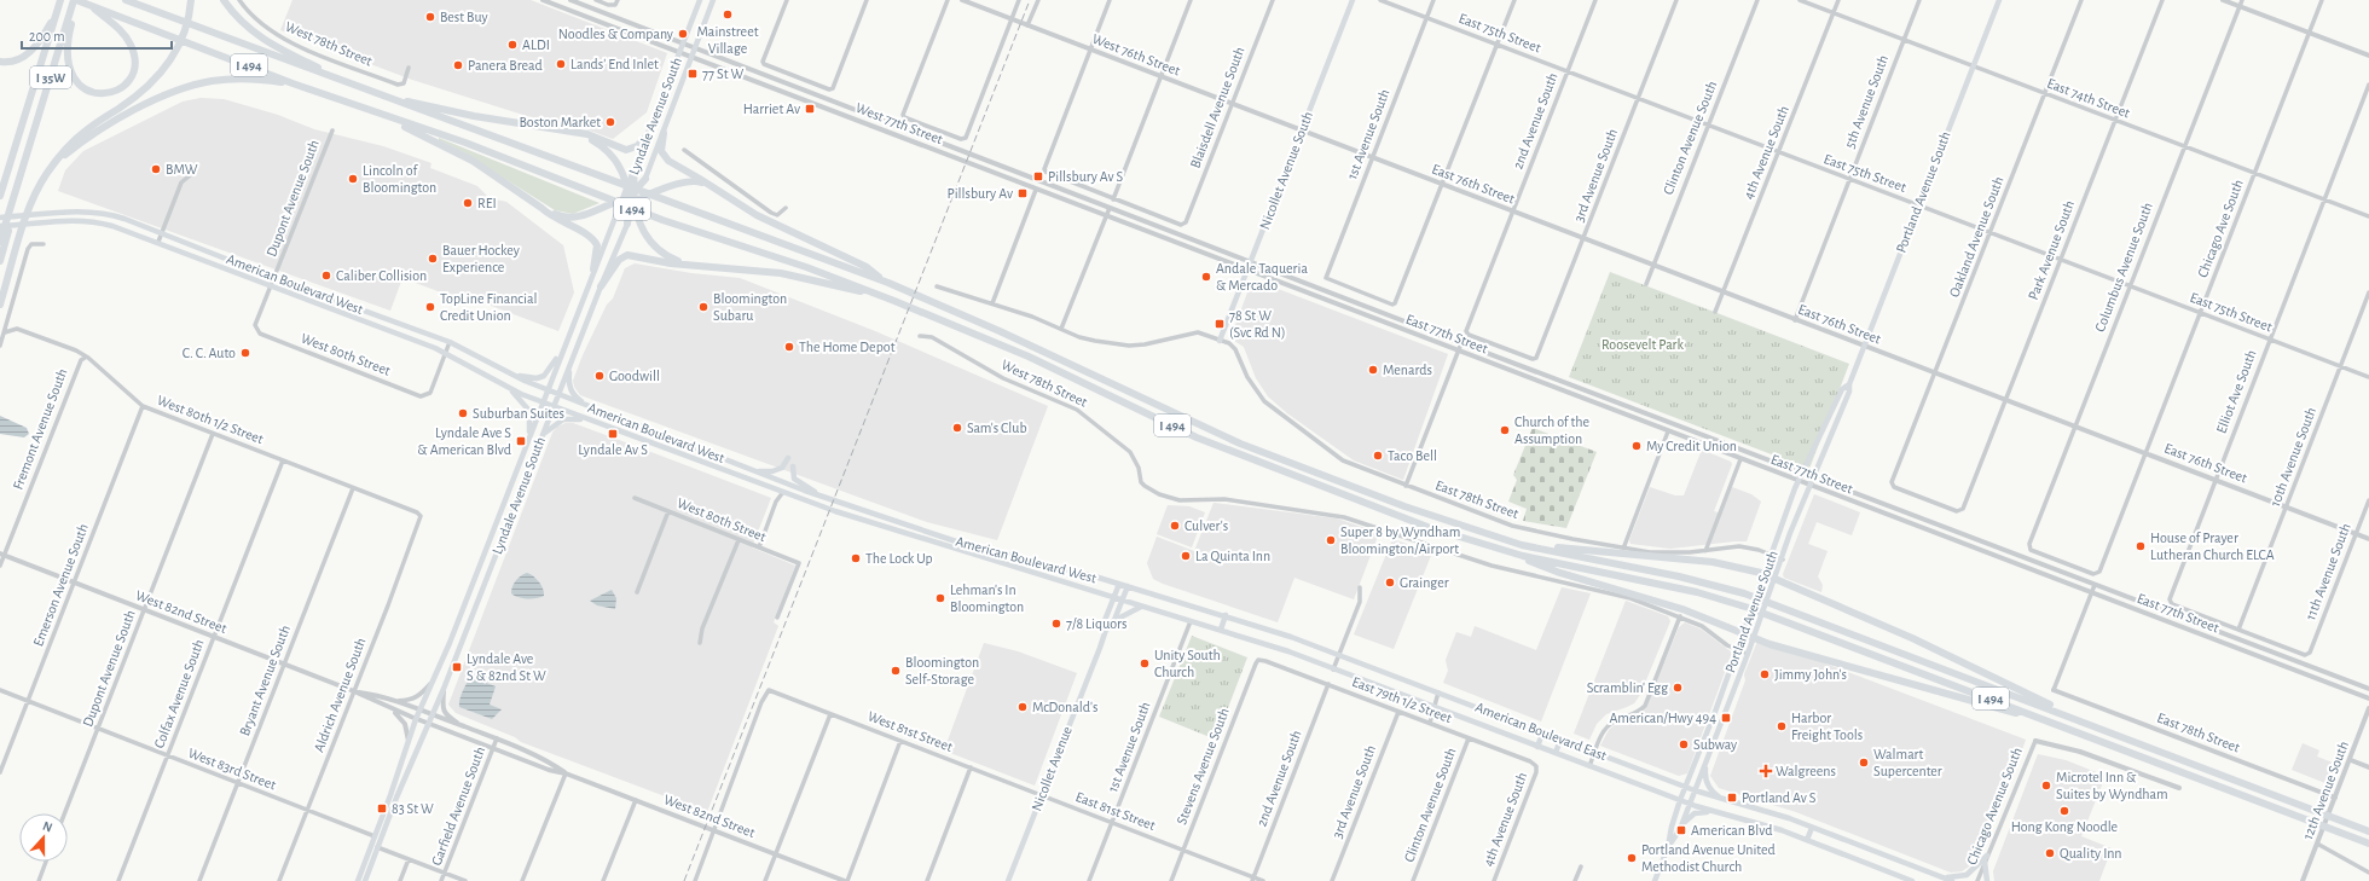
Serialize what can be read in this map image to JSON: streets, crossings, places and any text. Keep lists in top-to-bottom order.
{
  "streets": {
    "highway": ["I 494", "I 35W"],
    "main road": [
      "Lyndale Avenue South",
      "Nicollet Avenue South",
      "Portland Avenue South",
      "American Boulevard West",
      "American Boulevard East",
      "Nicollet Avenue"
    ],
    "street": [
      "East 75th Street",
      "West 78th Street",
      "West 76th Street",
      "East 74th Street",
      "5th Avenue South",
      "Blaisdell Avenue South",
      "2nd Avenue South",
      "West 77th Street",
      "1st Avenue South",
      "Clinton Avenue South",
      "4th Avenue South",
      "3rd Avenue South",
      "East 76th Street",
      "Dupont Avenue South",
      "Chicago Ave South",
      "Oakland Avenue South",
      "Park Avenue South",
      "Columbus Avenue South",
      "East 77th Street",
      "West 80th Street",
      "Elliot Ave South",
      "West 80th 1/2 Street",
      "Fremont Avenue South",
      "10th Avenue South",
      "East 78th Street",
      "11th Avenue South",
      "Emerson Avenue South",
      "West 82nd Street",
      "Bryant Avenue South",
      "Colfax Avenue South",
      "Aldrich Avenue South",
      "East 79th 1/2 Street",
      "West 81st Street",
      "Stevens Avenue South",
      "West 83rd Street",
      "12th Avenue South",
      "Garfield Avenue South",
      "Chicago Avenue South",
      "East 81st Street"
    ]
  },
  "crossings": [
    ["East 75th Street", "5th Avenue South"],
    ["East 75th Street", "2nd Avenue South"],
    ["East 75th Street", "1st Avenue South"],
    ["East 75th Street", "Clinton Avenue South"],
    ["East 75th Street", "4th Avenue South"],
    ["East 75th Street", "3rd Avenue South"],
    ["East 75th Street", "Portland Avenue South"],
    ["East 75th Street", "Chicago Ave South"],
    ["East 75th Street", "Oakland Avenue South"],
    ["East 75th Street", "Park Avenue South"],
    ["East 75th Street", "Columbus Avenue South"],
    ["East 75th Street", "Elliot Ave South"],
    ["East 75th Street", "10th Avenue South"],
    ["West 76th Street", "Blaisdell Avenue South"],
    ["West 76th Street", "Nicollet Avenue South"],
    ["West 76th Street", "East 76th Street"],
    ["I 494", "I 35W"],
    ["East 74th Street", "5th Avenue South"],
    ["East 74th Street", "4th Avenue South"],
    ["East 74th Street", "Portland Avenue South"],
    ["East 74th Street", "Chicago Ave South"],
    ["East 74th Street", "Oakland Avenue South"],
    ["East 74th Street", "Park Avenue South"],
    ["East 74th Street", "Columbus Avenue South"],
    ["East 74th Street", "Elliot Ave South"],
    ["5th Avenue South", "East 76th Street"],
    ["Lyndale Avenue South", "West 77th Street"],
    ["Lyndale Avenue South", "American Boulevard West"],
    ["Lyndale Avenue South", "West 82nd Street"],
    ["Lyndale Avenue South", "West 83rd Street"],
    ["2nd Avenue South", "3rd Avenue South"],
    ["2nd Avenue South", "East 76th Street"],
    ["2nd Avenue South", "East 79th 1/2 Street"],
    ["2nd Avenue South", "East 81st Street"],
    ["West 77th Street", "Nicollet Avenue South"],
    ["West 77th Street", "East 77th Street"],
    ["1st Avenue South", "East 76th Street"],
    ["1st Avenue South", "American Boulevard East"],
    ["1st Avenue South", "East 81st Street"],
    ["Clinton Avenue South", "East 76th Street"],
    ["Clinton Avenue South", "East 79th 1/2 Street"],
    ["4th Avenue South", "East 76th Street"],
    ["4th Avenue South", "East 79th 1/2 Street"],
    ["Nicollet Avenue South", "East 76th Street"],
    ["Nicollet Avenue South", "East 77th Street"],
    ["Nicollet Avenue South", "East 78th Street"],
    ["3rd Avenue South", "East 76th Street"],
    ["3rd Avenue South", "East 79th 1/2 Street"],
    ["East 76th Street", "Portland Avenue South"],
    ["East 76th Street", "Chicago Ave South"],
    ["East 76th Street", "Oakland Avenue South"],
    ["East 76th Street", "Park Avenue South"],
    ["East 76th Street", "Columbus Avenue South"],
    ["East 76th Street", "Elliot Ave South"],
    ["East 76th Street", "10th Avenue South"],
    ["East 76th Street", "11th Avenue South"],
    ["Portland Avenue South", "East 77th Street"],
    ["Portland Avenue South", "East 78th Street"],
    ["Portland Avenue South", "American Boulevard East"],
    ["Dupont Avenue South", "American Boulevard West"],
    ["Dupont Avenue South", "West 80th Street"],
    ["Dupont Avenue South", "West 80th 1/2 Street"],
    ["Dupont Avenue South", "West 82nd Street"],
    ["Dupont Avenue South", "West 83rd Street"],
    ["Chicago Ave South", "Columbus Avenue South"],
    ["Oakland Avenue South", "Park Avenue South"],
    ["American Boulevard West", "West 80th Street"],
    ["American Boulevard West", "American Boulevard East"],
    ["American Boulevard West", "Nicollet Avenue"],
    ["Elliot Ave South", "10th Avenue South"],
    ["Elliot Ave South", "11th Avenue South"],
    ["West 80th 1/2 Street", "Fremont Avenue South"],
    ["West 80th 1/2 Street", "Emerson Avenue South"],
    ["West 80th 1/2 Street", "Bryant Avenue South"],
    ["West 80th 1/2 Street", "Colfax Avenue South"],
    ["West 80th 1/2 Street", "Aldrich Avenue South"],
    ["Fremont Avenue South", "West 82nd Street"],
    ["10th Avenue South", "11th Avenue South"],
    ["East 78th Street", "12th Avenue South"],
    ["Emerson Avenue South", "West 82nd Street"],
    ["Emerson Avenue South", "West 83rd Street"],
    ["West 82nd Street", "Bryant Avenue South"],
    ["West 82nd Street", "Colfax Avenue South"],
    ["West 82nd Street", "Aldrich Avenue South"],
    ["West 82nd Street", "West 81st Street"],
    ["West 82nd Street", "Garfield Avenue South"],
    ["Bryant Avenue South", "West 83rd Street"],
    ["Colfax Avenue South", "West 83rd Street"],
    ["Aldrich Avenue South", "West 83rd Street"],
    ["East 79th 1/2 Street", "Stevens Avenue South"],
    ["West 81st Street", "Nicollet Avenue"],
    ["West 81st Street", "East 81st Street"],
    ["American Boulevard East", "Nicollet Avenue"],
    ["Stevens Avenue South", "East 81st Street"],
    ["Nicollet Avenue", "East 81st Street"]
  ],
  "parks": ["Roosevelt Park"],
  "places": {
    "other": [
      "Mainstreet Village",
      "Best Buy",
      "Noodles & Company",
      "ALDI",
      "Lands' End Inlet",
      "Panera Bread",
      "Boston Market",
      "BMW",
      "Lincoln of Bloomington",
      "REI",
      "Bauer Hockey Experience",
      "Caliber Collision",
      "Andale Taqueria & Mercado",
      "TopLine Financial Credit Union",
      "Bloomington Subaru",
      "The Home Depot",
      "C. C. Auto",
      "Menards",
      "Goodwill",
      "Suburban Suites",
      "Sam's Club",
      "Church of the Assumption",
      "My Credit Union",
      "Taco Bell",
      "Culver's",
      "Super 8 by Wyndham Bloomington/Airport",
      "House of Prayer Lutheran Church ELCA",
      "La Quinta Inn",
      "The Lock Up",
      "Grainger",
      "Lehman's In Bloomington",
      "7/8 Liquors",
      "Unity South Church",
      "Bloomington Self-Storage",
      "Jimmy John's",
      "Scramblin' Egg",
      "McDonald's",
      "Harbor Freight Tools",
      "Subway",
      "Walmart Supercenter",
      "Microtel Inn & Suites by Wyndham",
      "Hong Kong Noodle",
      "Quality Inn",
      "Portland Avenue United Methodist Church"
    ],
    "transit": [
      "77 St W",
      "Harriet Av",
      "Pillsbury Av S",
      "Pillsbury Av",
      "78 St W (Svc Rd N)",
      "Lyndale Av S",
      "Lyndale Ave S & American Blvd",
      "Lyndale Ave S & 82nd St W",
      "American/Hwy 494",
      "Portland Av S",
      "83 St W",
      "American Blvd"
    ],
    "health": ["Walgreens"]
  },
  "scale_bar": "200 m",
  "north": "top"
}
